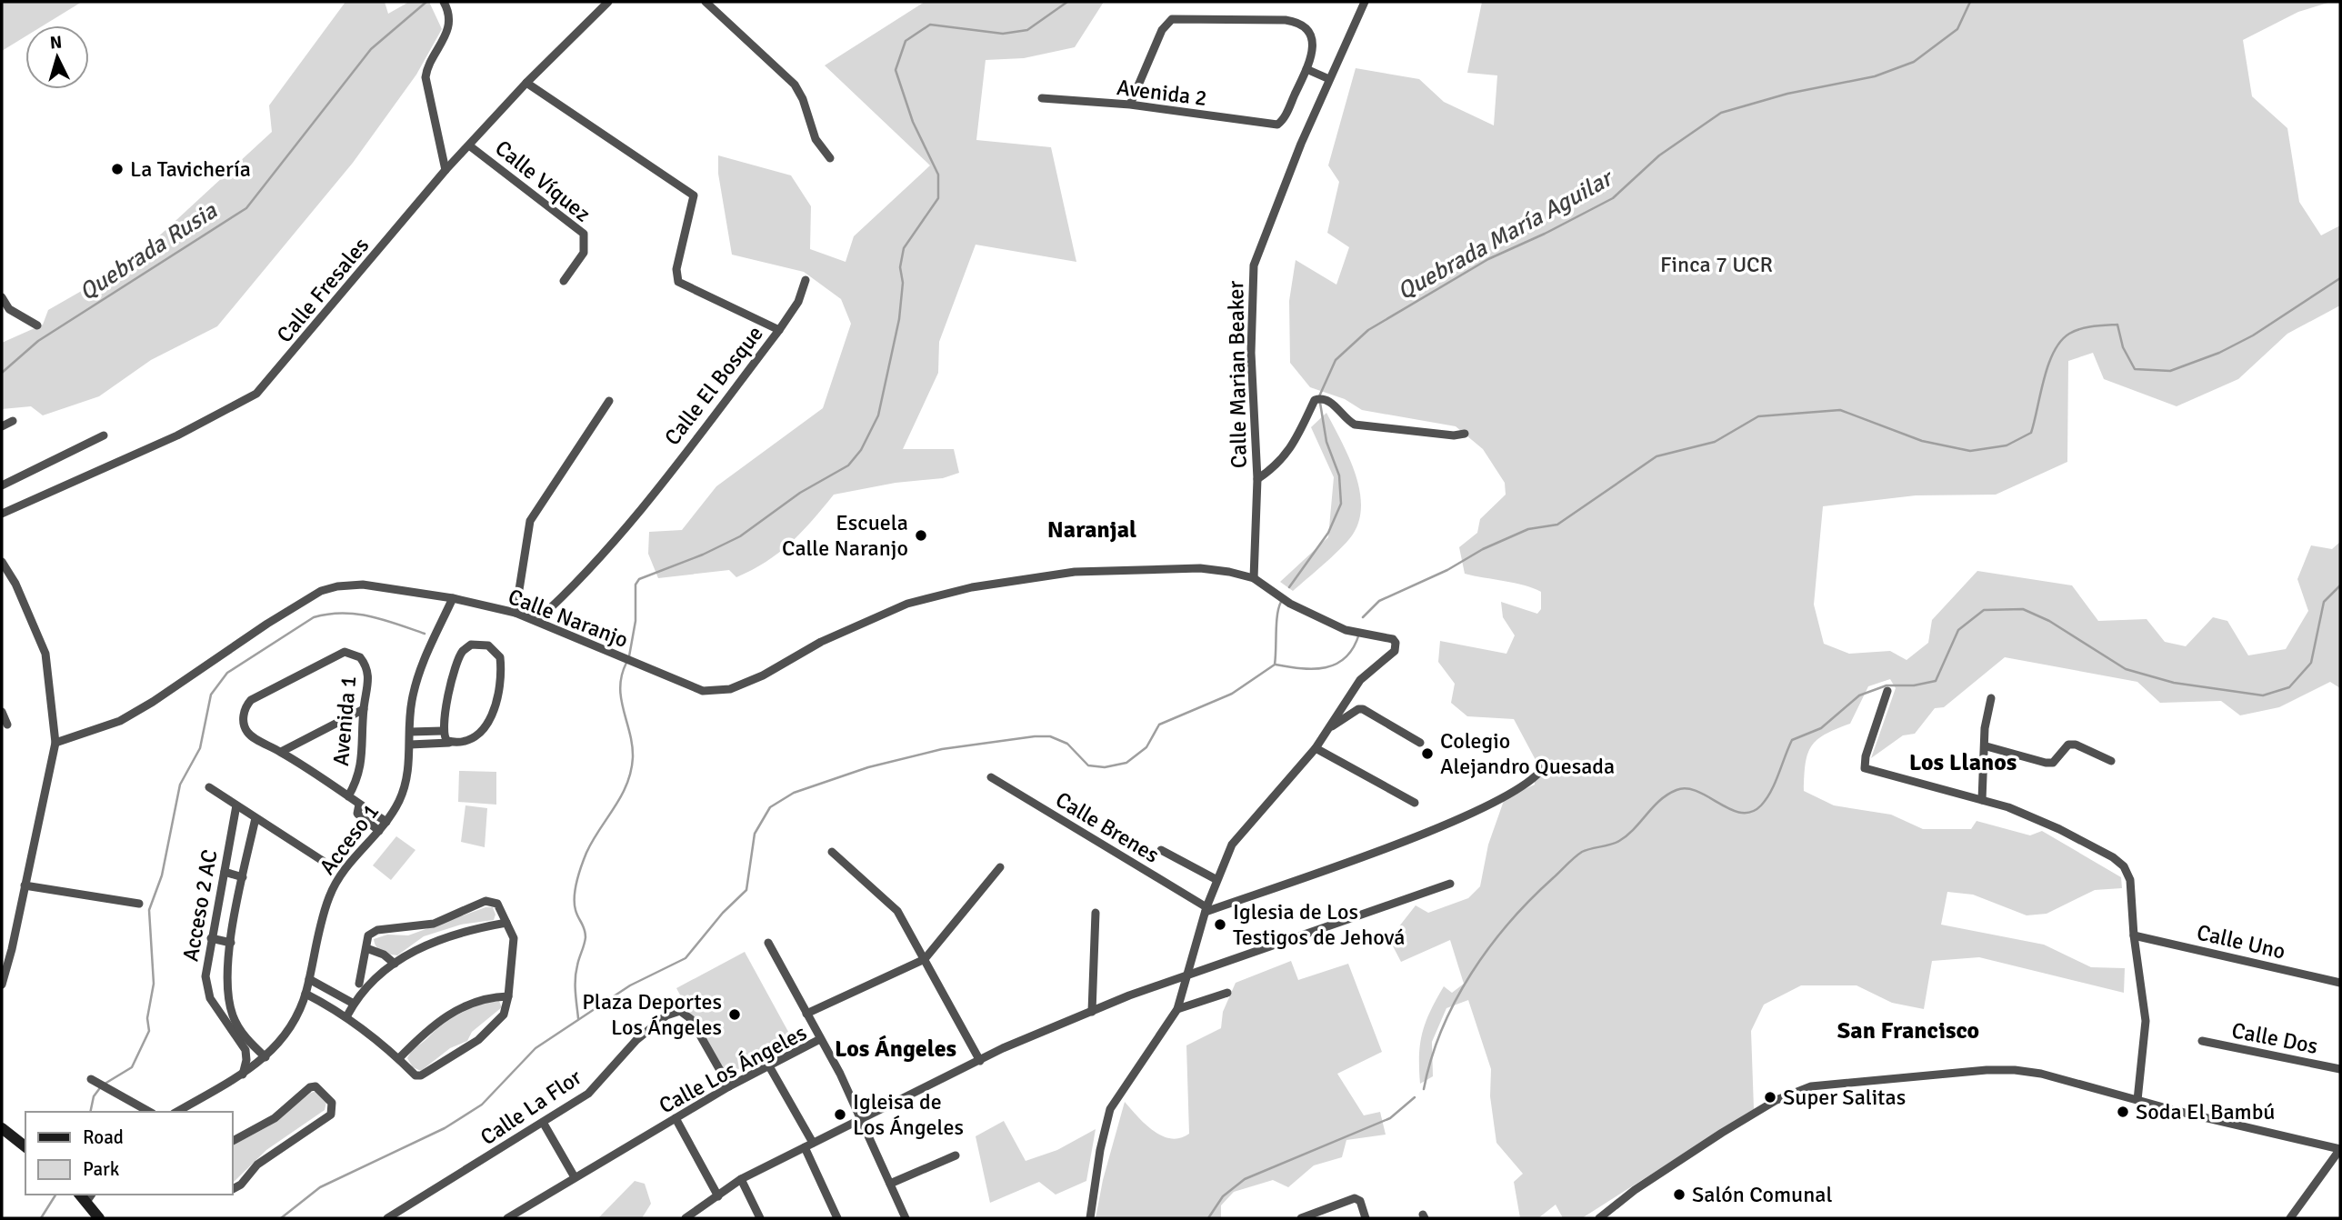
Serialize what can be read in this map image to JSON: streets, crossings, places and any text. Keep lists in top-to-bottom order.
{
  "streets": {
    "street": [
      "Avenida 2",
      "Calle Víquez",
      "Calle Fresales",
      "Calle Marian Beaker",
      "Calle El Bosque",
      "Calle Naranjo",
      "Avenida 1",
      "Calle Brenes",
      "Acceso 1",
      "Acceso 2 AC",
      "Calle Uno",
      "Calle Dos",
      "Calle Los Ángeles",
      "Calle La Flor"
    ]
  },
  "crossings": [
    ["Calle Víquez", "Calle Fresales"],
    ["Calle Fresales", "Calle El Bosque"],
    ["Calle Marian Beaker", "Calle Naranjo"],
    ["Calle El Bosque", "Calle Naranjo"],
    ["Calle Naranjo", "Acceso 1"],
    ["Avenida 1", "Acceso 1"],
    ["Acceso 1", "Acceso 2 AC"],
    ["Calle Los Ángeles", "Calle La Flor"]
  ],
  "districts": [
    "Naranjal",
    "Los Llanos",
    "San Francisco",
    "Los Ángeles"
  ],
  "water": ["Quebrada María Aguilar", "Quebrada Rusia"],
  "parks": ["Finca 7 UCR"],
  "places": [
    "La Tavichería",
    "Escuela Calle Naranjo",
    "Colegio Alejandro Quesada",
    "Iglesia de Los Testigos de Jehová",
    "Plaza Deportes Los Ángeles",
    "Super Salitas",
    "Soda El Bambú",
    "Igleisa de Los Ángeles",
    "Salón Comunal"
  ],
  "legend": ["Road", "Park"],
  "north": "top"
}
